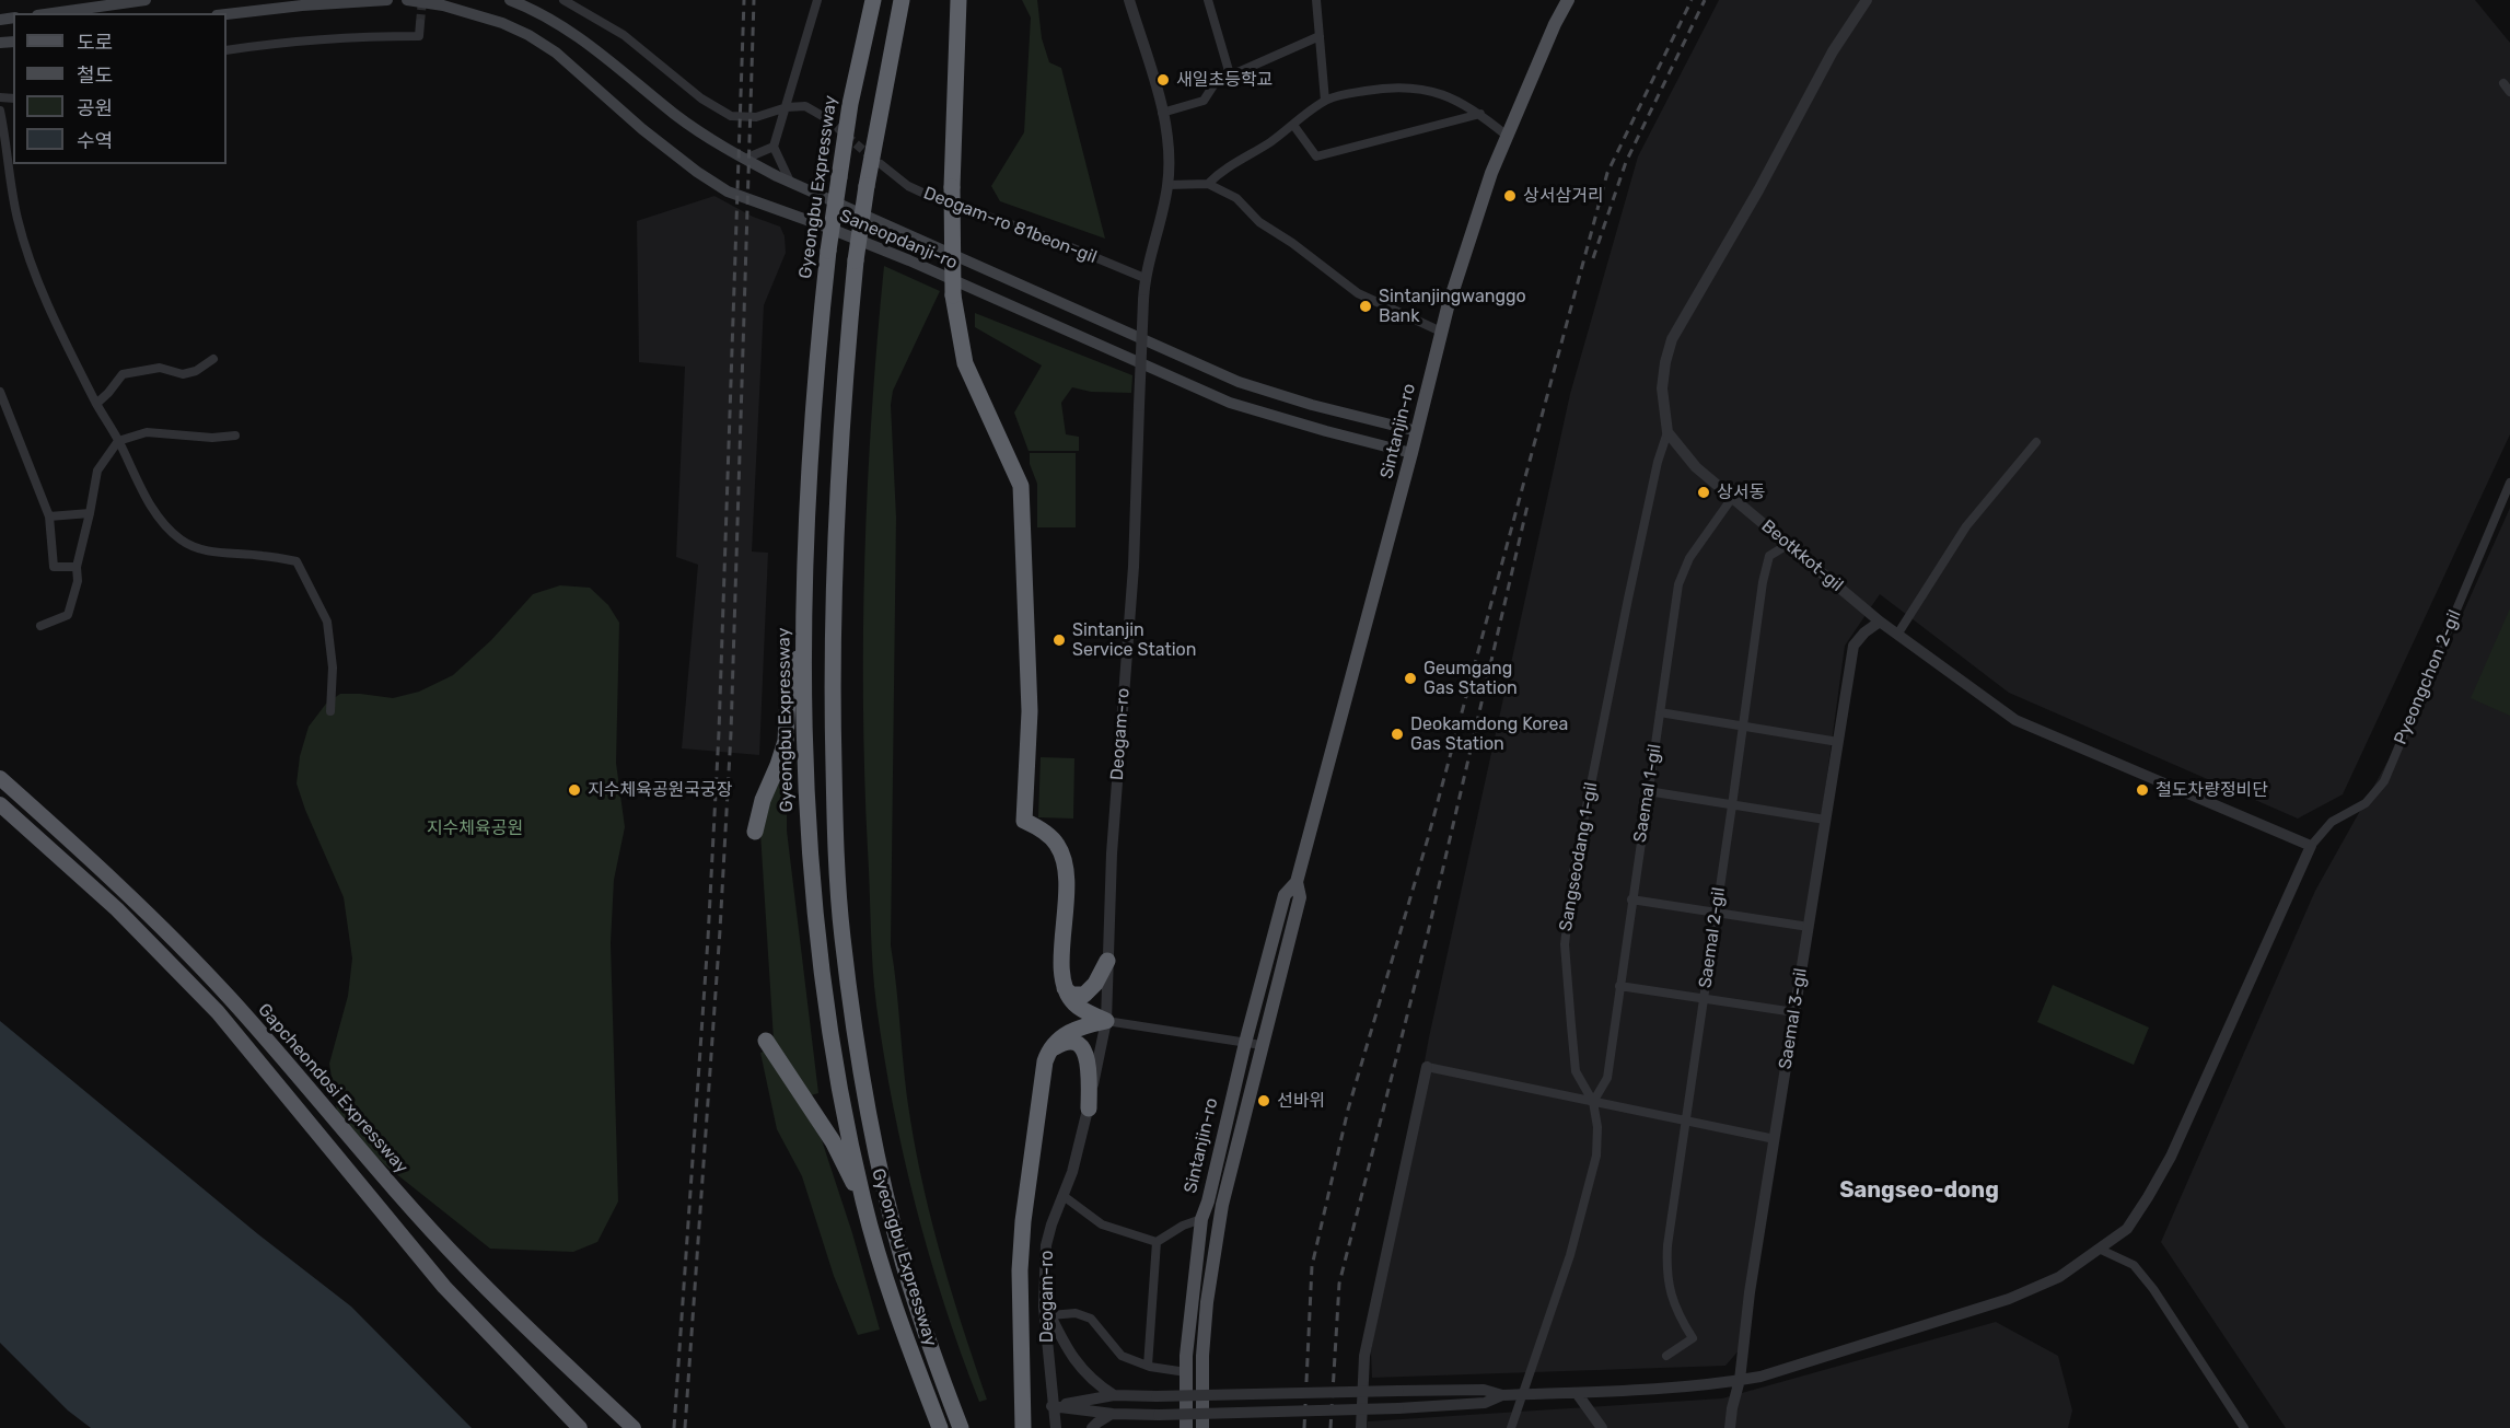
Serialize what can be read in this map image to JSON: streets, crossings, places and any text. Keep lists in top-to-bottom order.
{
  "streets": {
    "highway": ["Gyeongbu Expressway", "Gapcheondosi Expressway"],
    "main road": ["Saneopdanji-ro", "Sintanjin-ro"],
    "street": [
      "Deogam-ro 81beon-gil",
      "Beotkkot-gil",
      "Pyeongchon 2-gil",
      "Deogam-ro",
      "Saemal 1-gil",
      "Sangseodang 1-gil",
      "Saemal 2-gil",
      "Saemal 3-gil"
    ]
  },
  "crossings": [
    ["Deogam-ro 81beon-gil", "Deogam-ro"],
    ["Saneopdanji-ro", "Sintanjin-ro"],
    ["Beotkkot-gil", "Pyeongchon 2-gil"],
    ["Beotkkot-gil", "Saemal 1-gil"],
    ["Beotkkot-gil", "Sangseodang 1-gil"],
    ["Beotkkot-gil", "Saemal 2-gil"],
    ["Beotkkot-gil", "Saemal 3-gil"],
    ["Saemal 1-gil", "Sangseodang 1-gil"]
  ],
  "districts": ["Sangseo-dong"],
  "parks": ["지수체육공원"],
  "places": [
    "새일초등학교",
    "상서삼거리",
    "Sintanjingwanggo Bank",
    "상서동",
    "Sintanjin Service Station",
    "Geumgang Gas Station",
    "Deokamdong Korea Gas Station",
    "지수체육공원국궁장",
    "철도차량정비단",
    "선바위"
  ],
  "legend": [
    "도로",
    "철도",
    "공원",
    "수역"
  ]
}
